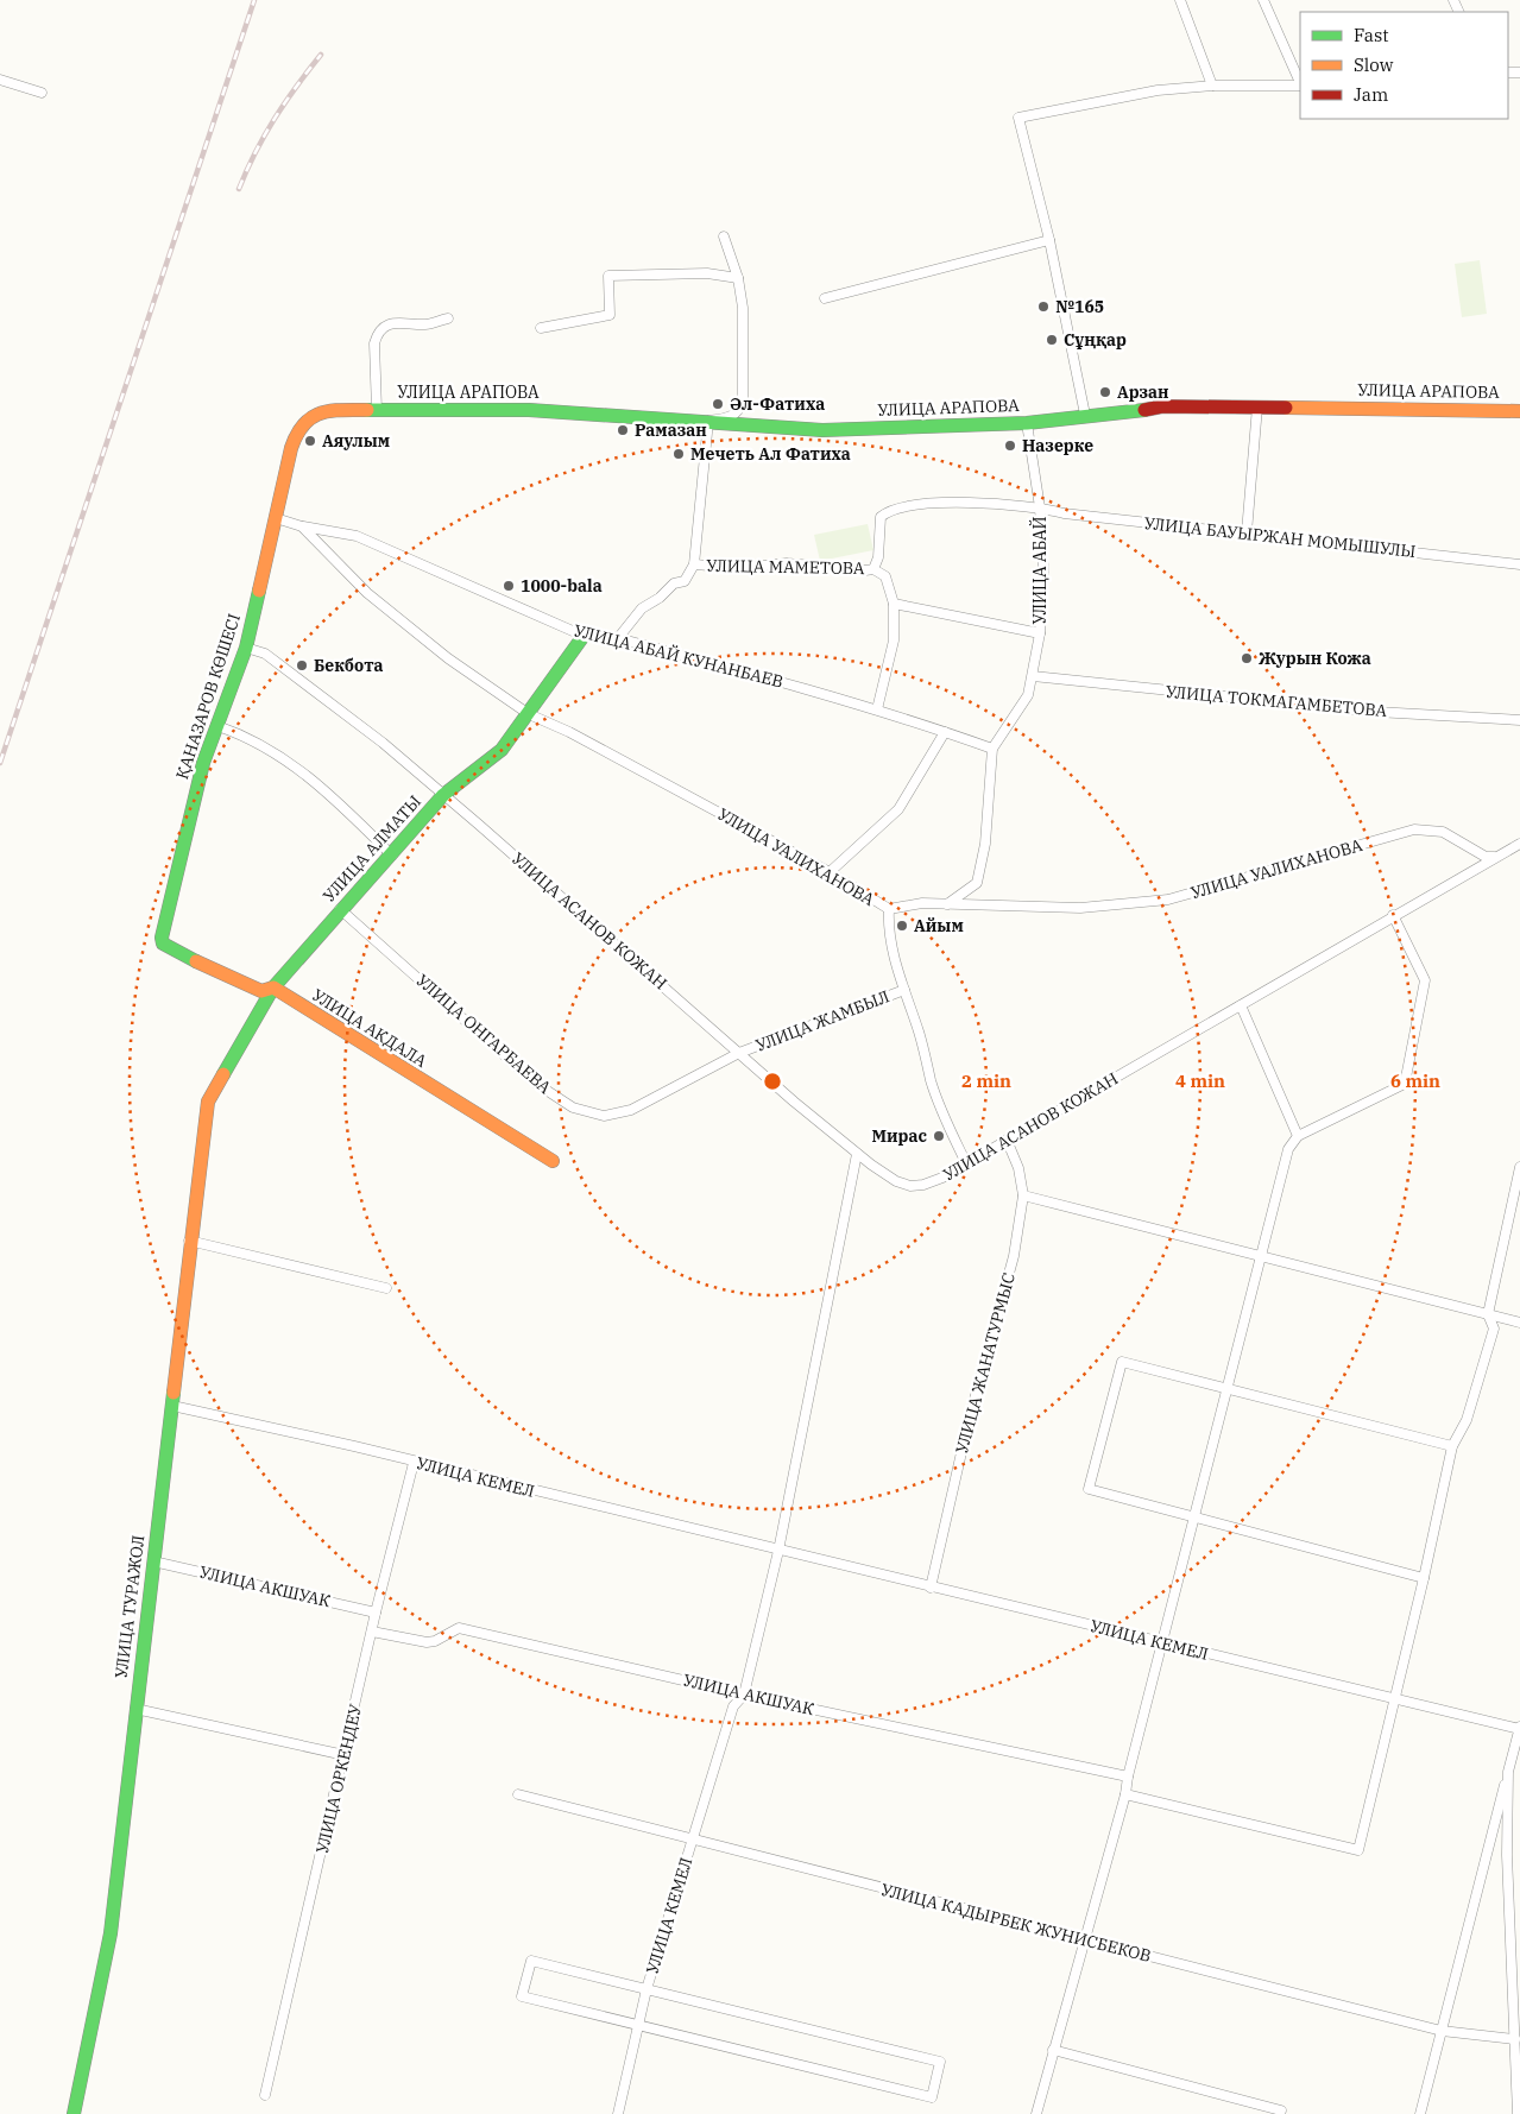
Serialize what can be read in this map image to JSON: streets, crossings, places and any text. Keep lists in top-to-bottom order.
{
  "streets": {
    "street": [
      "УЛИЦА АРАПОВА",
      "УЛИЦА БАУЫРЖАН МОМЫШУЛЫ",
      "УЛИЦА МАМЕТОВА",
      "УЛИЦА АБАЙ",
      "УЛИЦА АБАЙ КУНАНБАЕВ",
      "ҚАНАЗАРОВ КӨШЕСІ",
      "УЛИЦА ТОКМАГАМБЕТОВА",
      "УЛИЦА АЛМАТЫ",
      "УЛИЦА УАЛИХАНОВА",
      "УЛИЦА АСАНОВ КОЖАН",
      "УЛИЦА ЖАМБЫЛ",
      "УЛИЦА АКДАЛА",
      "УЛИЦА ОНГАРБАЕВА",
      "УЛИЦА ЖАНАТУРМЫС",
      "УЛИЦА КЕМЕЛ",
      "УЛИЦА АКШУАК",
      "УЛИЦА ТУРАЖОЛ",
      "УЛИЦА ОРКЕНДЕУ",
      "УЛИЦА КАДЫРБЕК ЖУНИСБЕКОВ"
    ]
  },
  "crossings": [
    ["УЛИЦА АРАПОВА", "УЛИЦА АБАЙ"],
    ["УЛИЦА АРАПОВА", "ҚАНАЗАРОВ КӨШЕСІ"],
    ["УЛИЦА БАУЫРЖАН МОМЫШУЛЫ", "УЛИЦА МАМЕТОВА"],
    ["УЛИЦА БАУЫРЖАН МОМЫШУЛЫ", "УЛИЦА АБАЙ"],
    ["УЛИЦА МАМЕТОВА", "УЛИЦА АБАЙ"],
    ["УЛИЦА АБАЙ", "УЛИЦА АБАЙ КУНАНБАЕВ"],
    ["УЛИЦА АБАЙ", "УЛИЦА ТОКМАГАМБЕТОВА"],
    ["УЛИЦА АБАЙ КУНАНБАЕВ", "УЛИЦА АЛМАТЫ"],
    ["УЛИЦА АБАЙ КУНАНБАЕВ", "УЛИЦА УАЛИХАНОВА"],
    ["ҚАНАЗАРОВ КӨШЕСІ", "УЛИЦА УАЛИХАНОВА"],
    ["ҚАНАЗАРОВ КӨШЕСІ", "УЛИЦА АСАНОВ КОЖАН"],
    ["ҚАНАЗАРОВ КӨШЕСІ", "УЛИЦА АКДАЛА"],
    ["УЛИЦА АЛМАТЫ", "УЛИЦА УАЛИХАНОВА"],
    ["УЛИЦА АЛМАТЫ", "УЛИЦА АСАНОВ КОЖАН"],
    ["УЛИЦА АЛМАТЫ", "УЛИЦА АКДАЛА"],
    ["УЛИЦА АЛМАТЫ", "УЛИЦА ОНГАРБАЕВА"],
    ["УЛИЦА АЛМАТЫ", "УЛИЦА ТУРАЖОЛ"],
    ["УЛИЦА УАЛИХАНОВА", "УЛИЦА АСАНОВ КОЖАН"],
    ["УЛИЦА УАЛИХАНОВА", "УЛИЦА ЖАМБЫЛ"],
    ["УЛИЦА АСАНОВ КОЖАН", "УЛИЦА ЖАМБЫЛ"],
    ["УЛИЦА АСАНОВ КОЖАН", "УЛИЦА ОНГАРБАЕВА"],
    ["УЛИЦА АСАНОВ КОЖАН", "УЛИЦА ЖАНАТУРМЫС"],
    ["УЛИЦА АСАНОВ КОЖАН", "УЛИЦА КЕМЕЛ"],
    ["УЛИЦА ЖАМБЫЛ", "УЛИЦА ОНГАРБАЕВА"],
    ["УЛИЦА ЖАНАТУРМЫС", "УЛИЦА КЕМЕЛ"],
    ["УЛИЦА КЕМЕЛ", "УЛИЦА АКШУАК"],
    ["УЛИЦА КЕМЕЛ", "УЛИЦА ТУРАЖОЛ"],
    ["УЛИЦА КЕМЕЛ", "УЛИЦА ОРКЕНДЕУ"],
    ["УЛИЦА КЕМЕЛ", "УЛИЦА КАДЫРБЕК ЖУНИСБЕКОВ"],
    ["УЛИЦА АКШУАК", "УЛИЦА ТУРАЖОЛ"],
    ["УЛИЦА АКШУАК", "УЛИЦА ОРКЕНДЕУ"]
  ],
  "places": [
    "№165",
    "Сұңқар",
    "Арзан",
    "Әл-Фатиха",
    "Рамазан",
    "Аяулым",
    "Назерке",
    "Мечеть Ал Фатиха",
    "1000-bala",
    "Журын Кожа",
    "Бекбота",
    "Айым",
    "Мирас"
  ],
  "legend": ["Fast", "Slow", "Jam"],
  "rings": ["2 min", "4 min", "6 min"]
}
